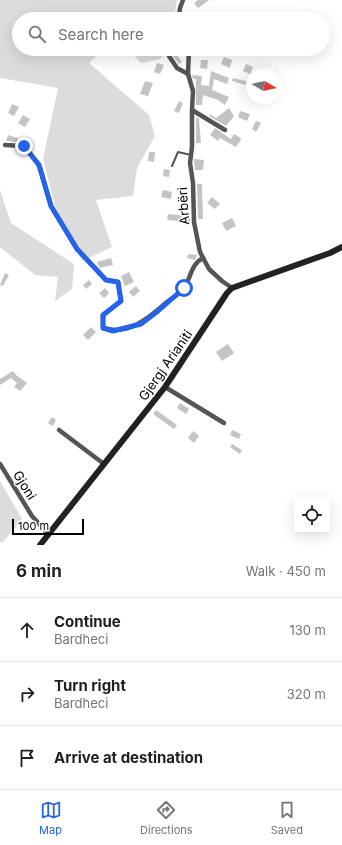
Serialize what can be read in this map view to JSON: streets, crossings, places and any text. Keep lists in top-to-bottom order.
{
  "streets": {
    "main road": ["Gjergj Arianiti"],
    "street": ["Arbëri", "Gjoni"]
  },
  "crossings": [
    ["Arbëri", "Gjergj Arianiti"],
    ["Gjergj Arianiti", "Gjoni"]
  ],
  "scale_bar": "100 m",
  "north": "right",
  "page": {
    "search": "Search here",
    "scale": "100 m",
    "heading": ["6 min", "Walk · 450 m"],
    "list": [
      ["Continue", "Bardheci", "130 m"],
      ["Turn right", "Bardheci", "320 m"],
      "Arrive at destination"
    ],
    "nav": ["Map", "Directions", "Saved"]
  }
}
